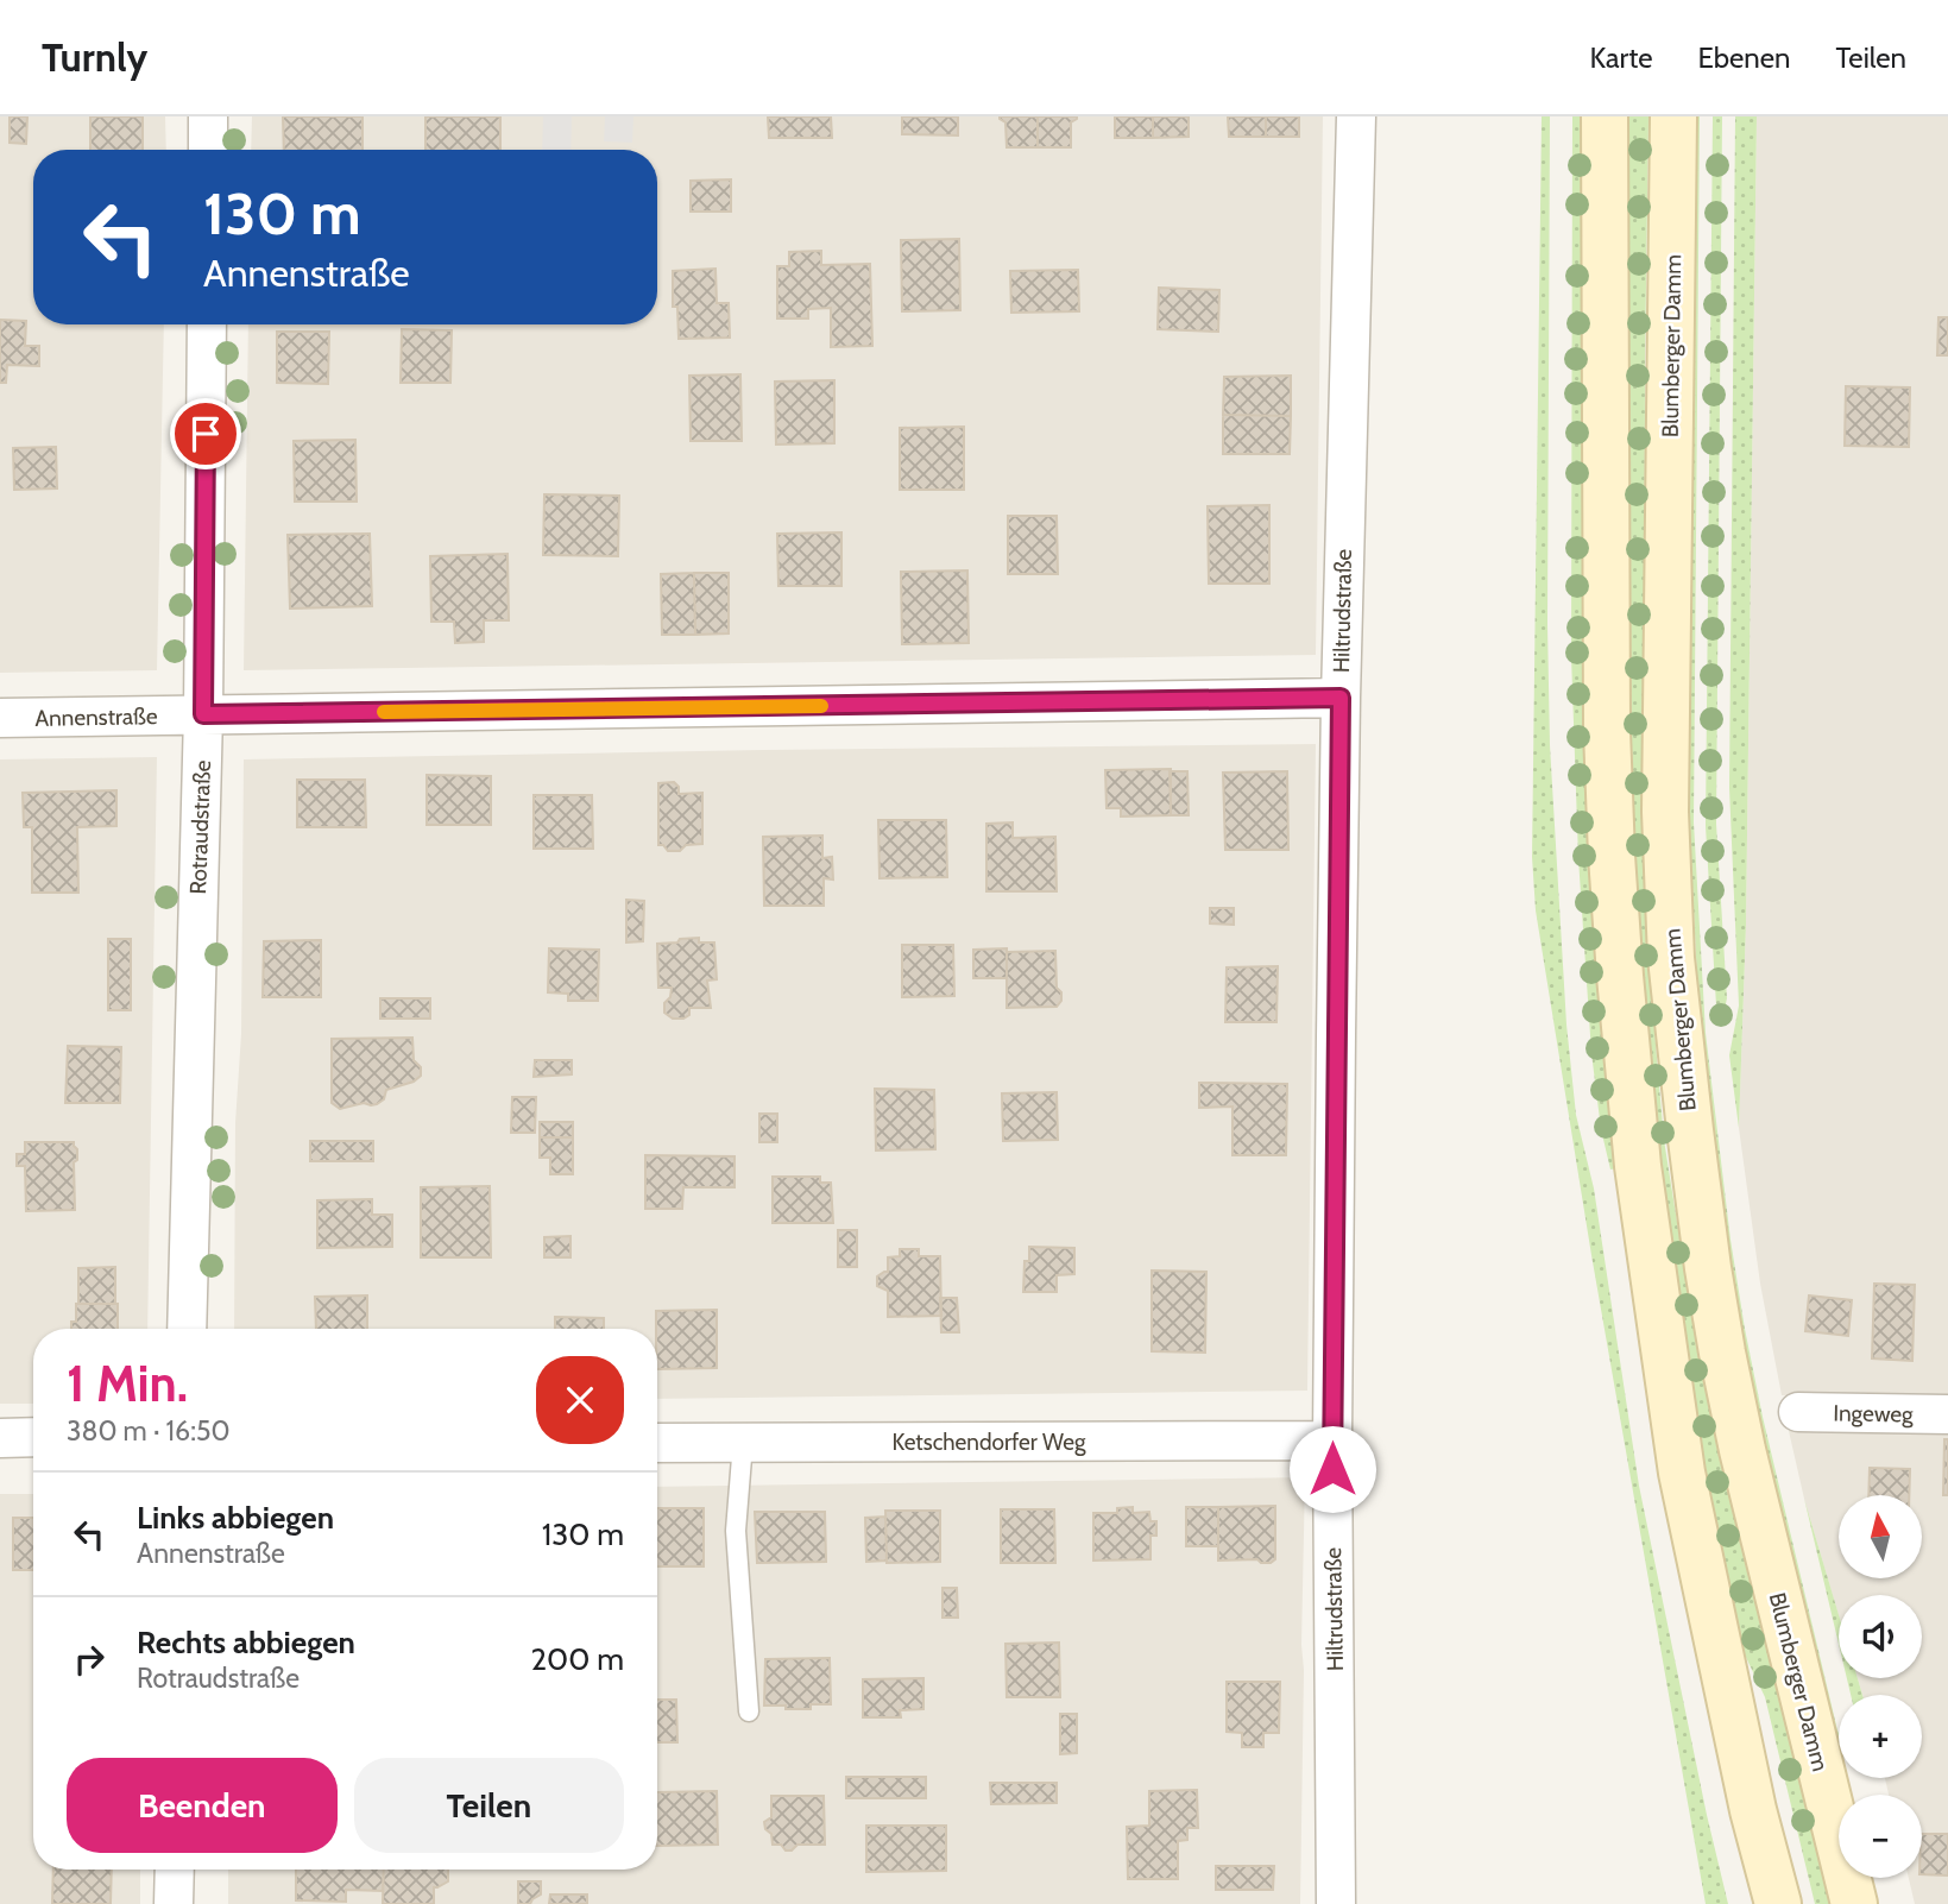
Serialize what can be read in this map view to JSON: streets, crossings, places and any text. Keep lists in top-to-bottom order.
{
  "streets": {
    "main road": ["Blumberger Damm"],
    "street": [
      "Hiltrudstraße",
      "Annenstraße",
      "Rotraudstraße",
      "Ingeweg",
      "Ketschendorfer Weg"
    ]
  },
  "crossings": [
    ["Hiltrudstraße", "Annenstraße"],
    ["Hiltrudstraße", "Ketschendorfer Weg"],
    ["Annenstraße", "Rotraudstraße"]
  ],
  "north": "top",
  "page": {
    "header": "Turnly",
    "nav": ["Karte", "Ebenen", "Teilen"],
    "turn": ["130 m", "Annenstraße"],
    "heading": ["1 Min.", "380 m · 16:50"],
    "list": [
      {
        "name": "Links abbiegen",
        "note": "Annenstraße",
        "value": "130 m"
      },
      {
        "name": "Rechts abbiegen",
        "note": "Rotraudstraße",
        "value": "200 m"
      }
    ],
    "map_buttons": ["+", "−"],
    "buttons": ["Beenden", "Teilen"]
  }
}
